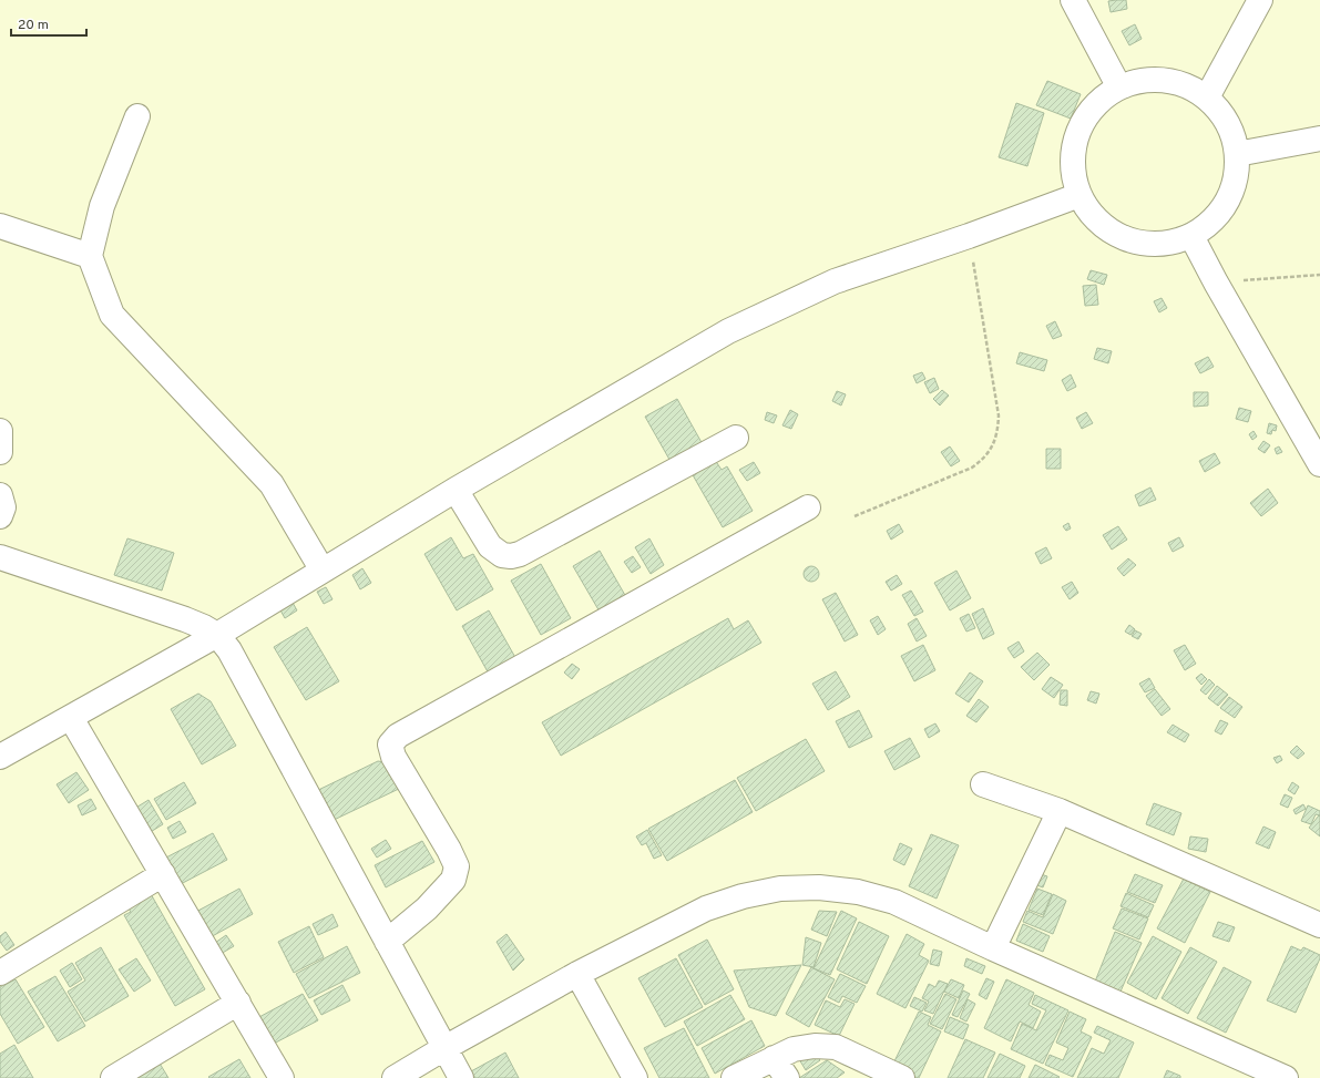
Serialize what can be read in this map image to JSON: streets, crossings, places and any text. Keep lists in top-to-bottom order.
{
  "scale_bar": "20 m"
}
